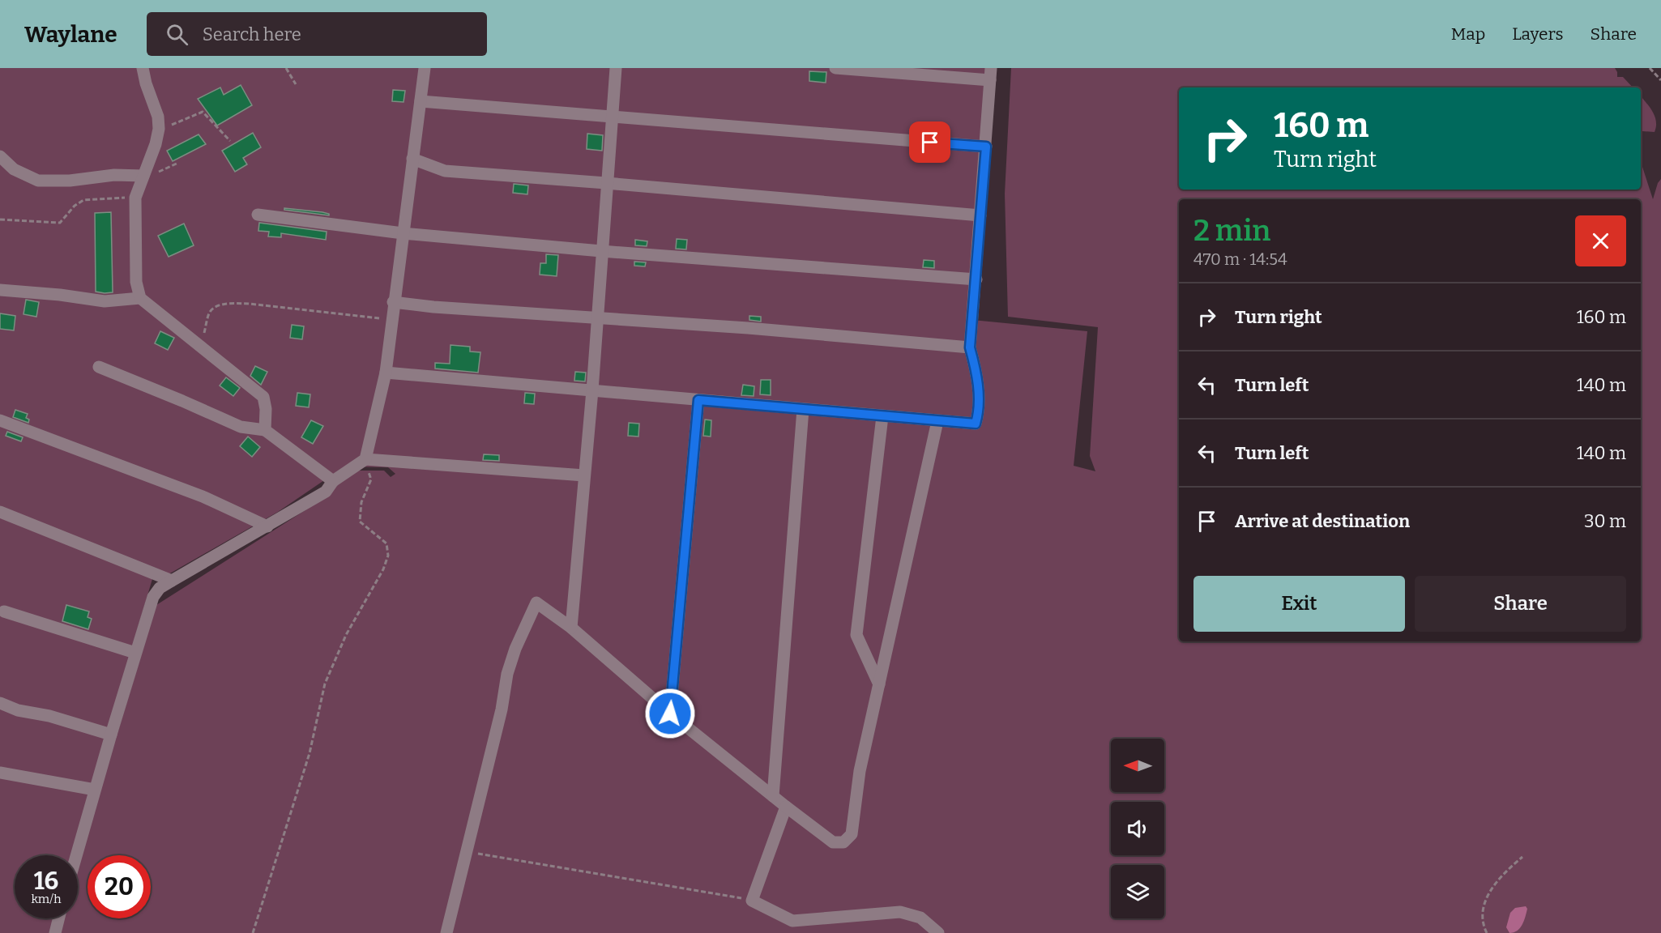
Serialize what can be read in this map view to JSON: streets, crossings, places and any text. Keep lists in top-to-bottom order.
{
  "north": "left",
  "page": {
    "header": "Waylane",
    "search": "Search here",
    "nav": ["Map", "Layers", "Share"],
    "turn": ["160 m", "Turn right"],
    "heading": ["2 min", "470 m · 14:54"],
    "list": [
      {
        "name": "Turn right",
        "value": "160 m"
      },
      {
        "name": "Turn left",
        "value": "140 m"
      },
      {
        "name": "Turn left",
        "value": "140 m"
      },
      {
        "name": "Arrive at destination",
        "value": "30 m"
      }
    ],
    "buttons": ["Exit", "Share"],
    "speed": "16 km/h",
    "limit": "20"
  }
}
